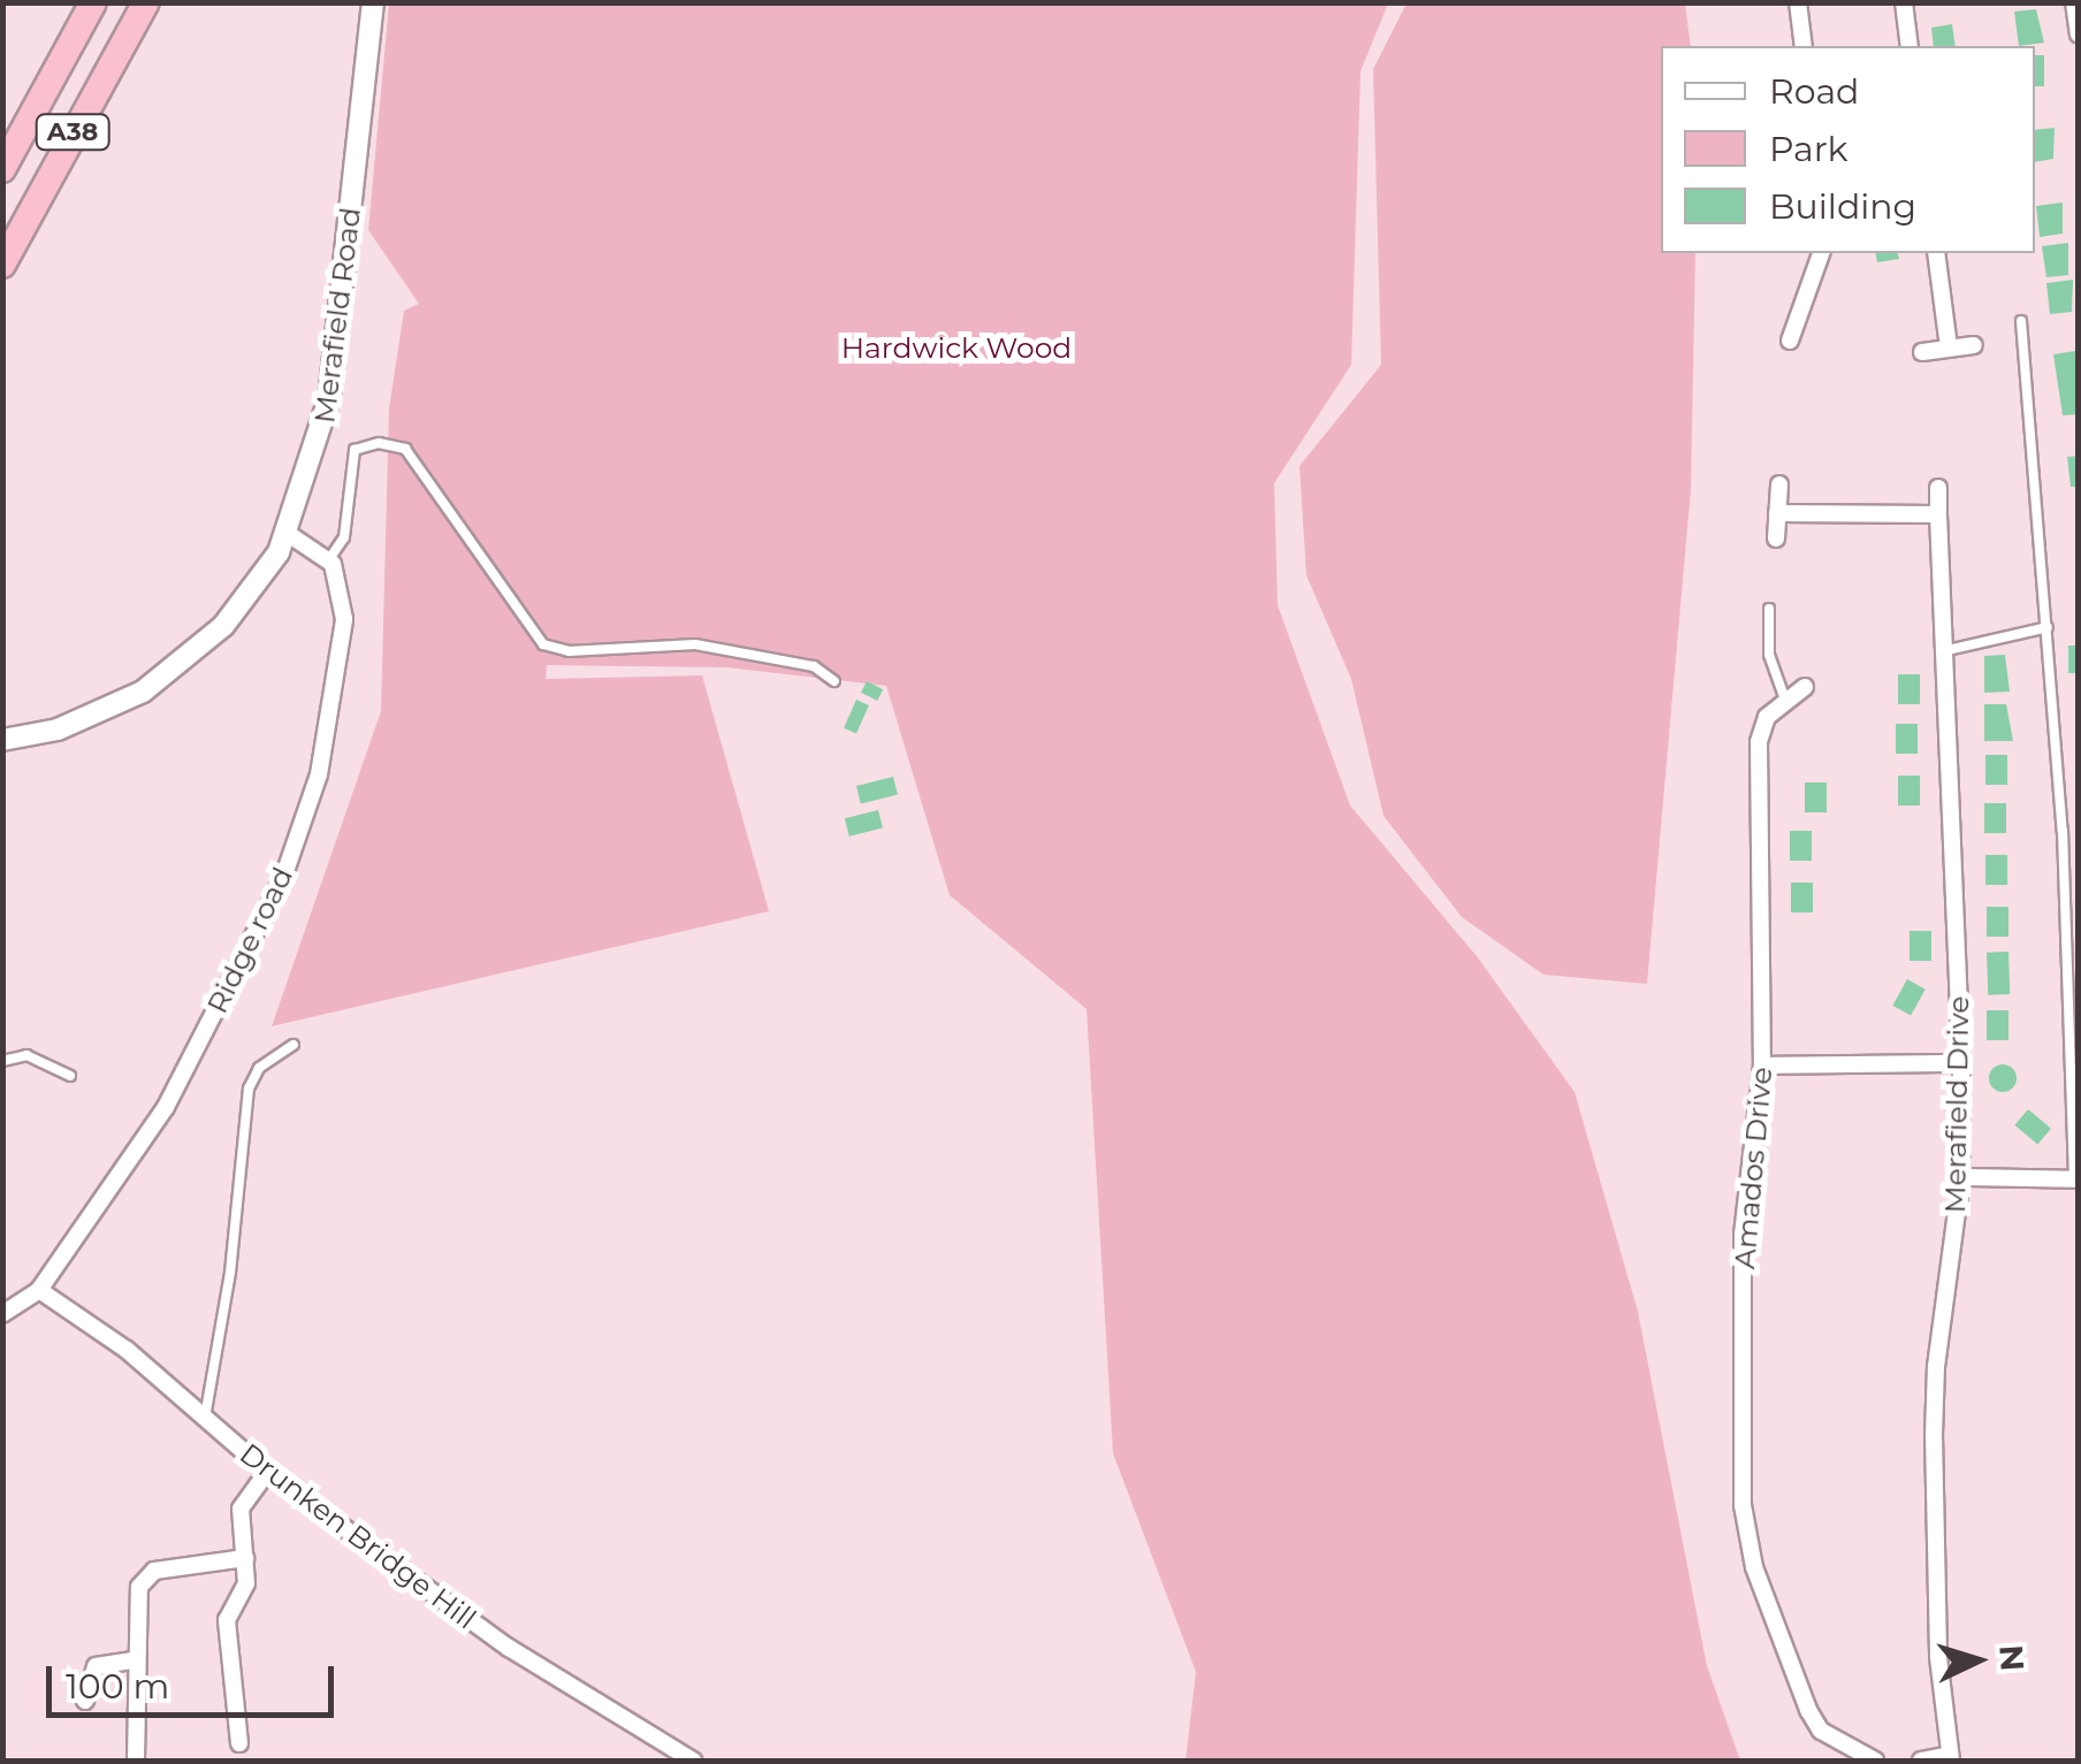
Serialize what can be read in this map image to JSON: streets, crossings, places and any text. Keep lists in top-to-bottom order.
{
  "streets": {
    "highway": ["A38"],
    "street": [
      "Merafield Road",
      "Ridge road",
      "Merafield Drive",
      "Amados Drive",
      "Drunken Bridge Hill"
    ]
  },
  "crossings": [
    ["Ridge road", "Drunken Bridge Hill"]
  ],
  "parks": ["Hardwick Wood"],
  "legend": ["Road", "Park", "Building"],
  "scale_bar": "100 m",
  "north": "right"
}
